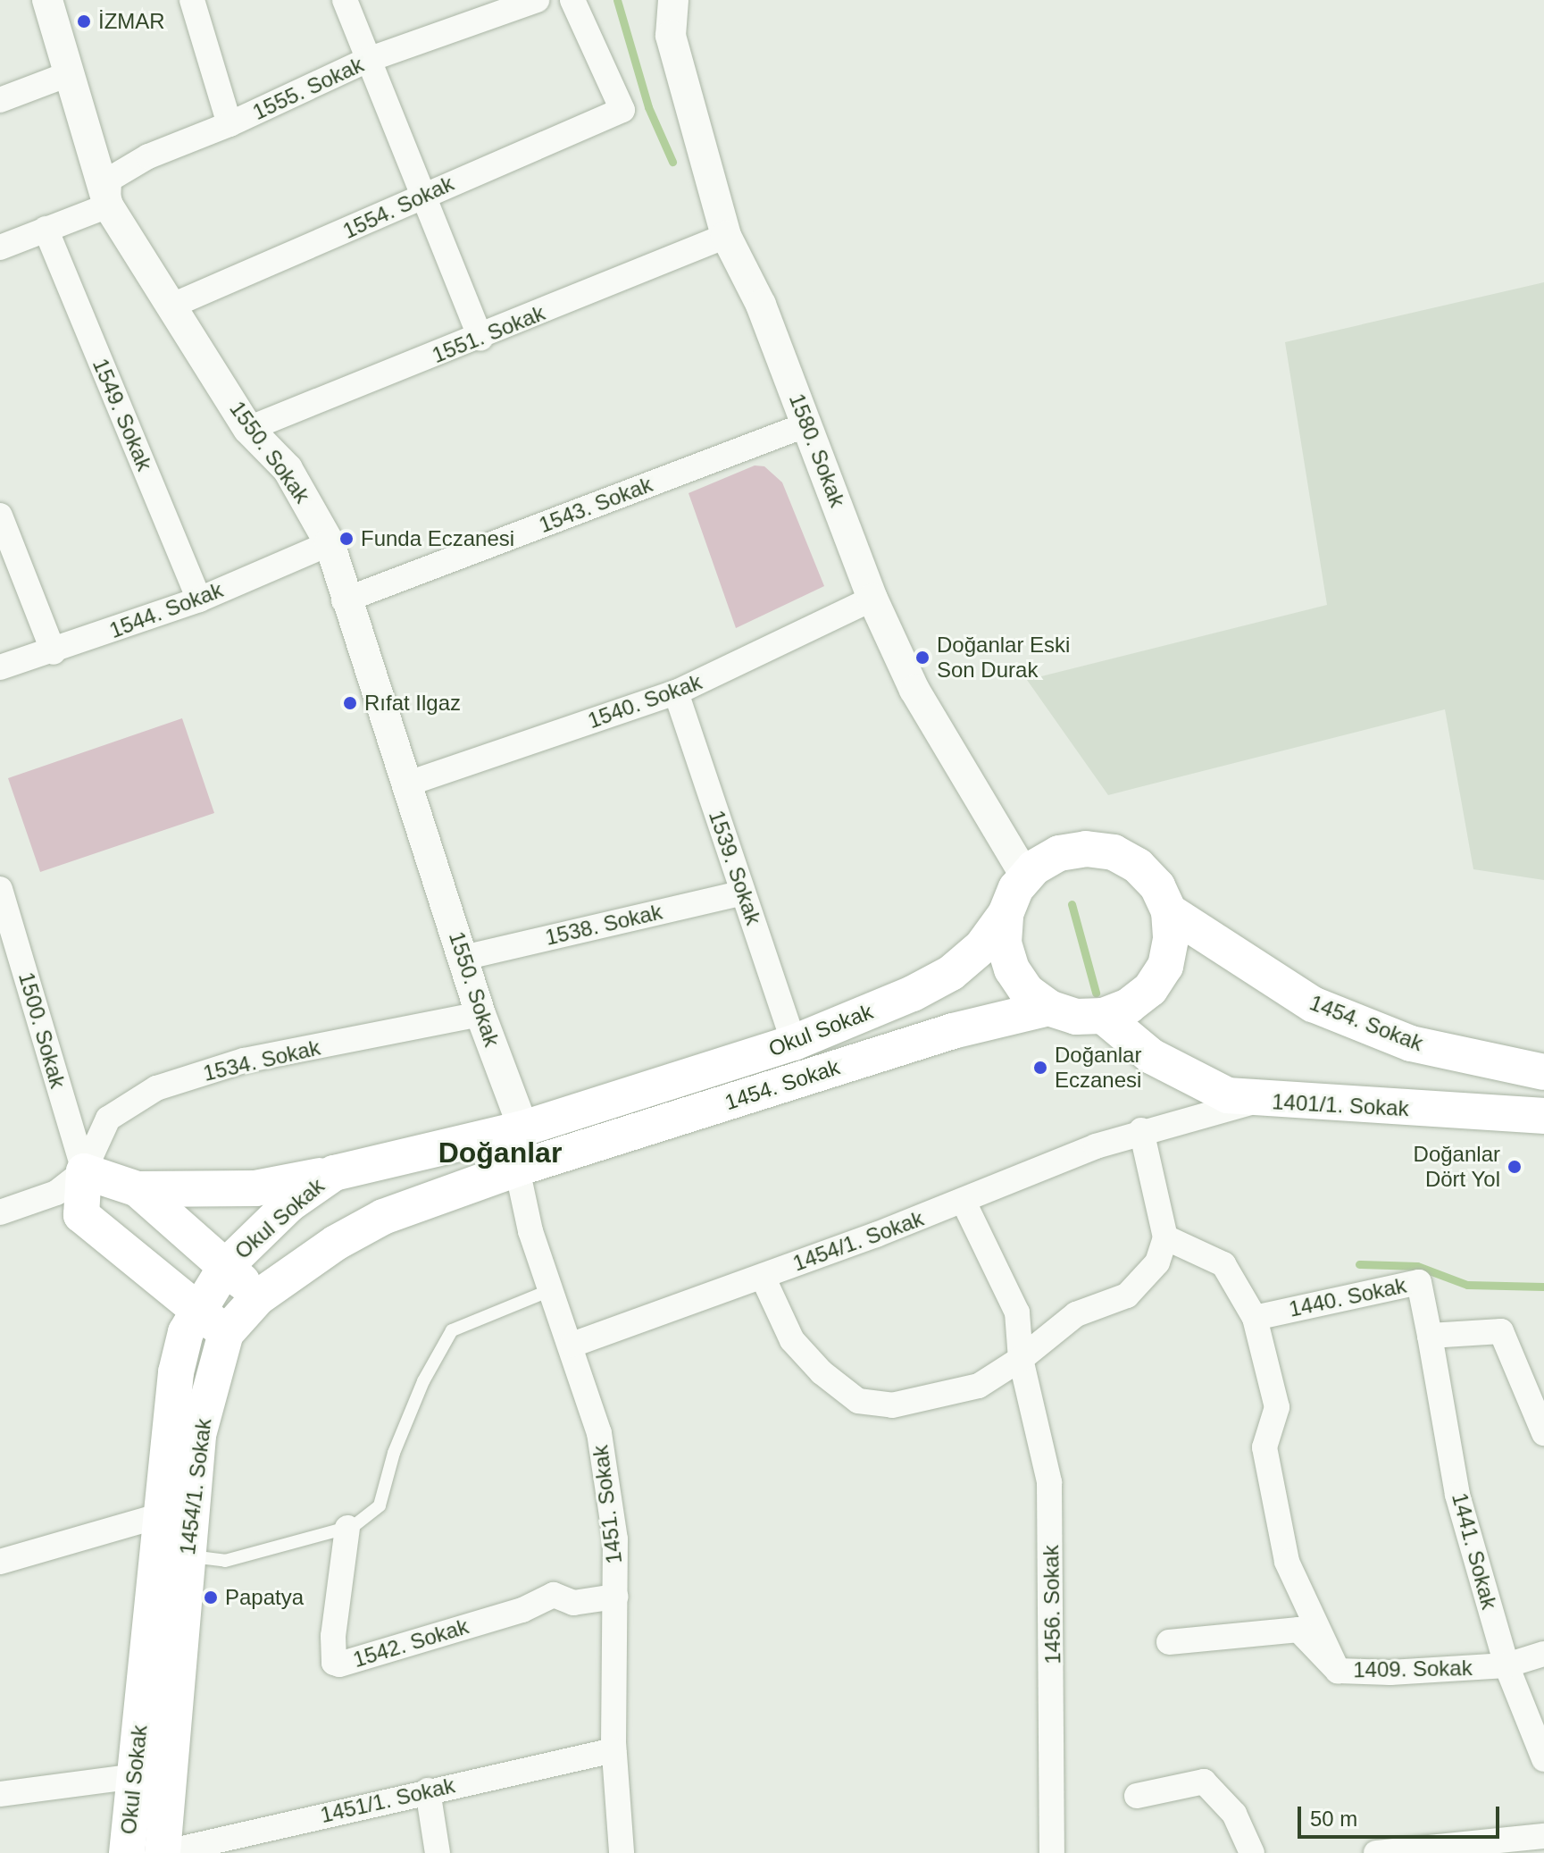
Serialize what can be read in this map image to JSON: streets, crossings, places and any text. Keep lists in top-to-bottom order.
{
  "streets": {
    "main road": [
      "1454. Sokak",
      "Okul Sokak",
      "1401/1. Sokak",
      "1454/1. Sokak"
    ],
    "street": [
      "1555. Sokak",
      "1554. Sokak",
      "1551. Sokak",
      "1549. Sokak",
      "1580. Sokak",
      "1550. Sokak",
      "1543. Sokak",
      "1544. Sokak",
      "1540. Sokak",
      "1539. Sokak",
      "1538. Sokak",
      "1500. Sokak",
      "1534. Sokak",
      "1440. Sokak",
      "1451. Sokak",
      "1441. Sokak",
      "1456. Sokak",
      "1542. Sokak",
      "1409. Sokak",
      "1451/1. Sokak"
    ]
  },
  "crossings": [
    ["1555. Sokak", "1550. Sokak"],
    ["1554. Sokak", "1550. Sokak"],
    ["1551. Sokak", "1580. Sokak"],
    ["1551. Sokak", "1550. Sokak"],
    ["1549. Sokak", "1544. Sokak"],
    ["1580. Sokak", "1543. Sokak"],
    ["1580. Sokak", "1540. Sokak"],
    ["1580. Sokak", "1454. Sokak"],
    ["1580. Sokak", "Okul Sokak"],
    ["1550. Sokak", "1543. Sokak"],
    ["1550. Sokak", "1544. Sokak"],
    ["1550. Sokak", "1540. Sokak"],
    ["1550. Sokak", "1538. Sokak"],
    ["1550. Sokak", "1454. Sokak"],
    ["1550. Sokak", "Okul Sokak"],
    ["1550. Sokak", "1534. Sokak"],
    ["1550. Sokak", "1454/1. Sokak"],
    ["1550. Sokak", "1451. Sokak"],
    ["1540. Sokak", "1539. Sokak"],
    ["1539. Sokak", "1538. Sokak"],
    ["1539. Sokak", "Okul Sokak"],
    ["1454. Sokak", "Okul Sokak"],
    ["1454. Sokak", "1454/1. Sokak"],
    ["1454. Sokak", "1451. Sokak"],
    ["1500. Sokak", "1534. Sokak"],
    ["1401/1. Sokak", "1454/1. Sokak"],
    ["1454/1. Sokak", "1451. Sokak"],
    ["1454/1. Sokak", "1456. Sokak"],
    ["1454/1. Sokak", "1451/1. Sokak"],
    ["1440. Sokak", "1441. Sokak"],
    ["1451. Sokak", "1542. Sokak"],
    ["1451. Sokak", "1451/1. Sokak"],
    ["1441. Sokak", "1409. Sokak"]
  ],
  "districts": ["Doğanlar"],
  "places": [
    "İZMAR",
    "Funda Eczanesi",
    "Doğanlar Eski Son Durak",
    "Rıfat Ilgaz",
    "Doğanlar Eczanesi",
    "Doğanlar Dört Yol",
    "Papatya"
  ],
  "scale_bar": "50 m"
}
